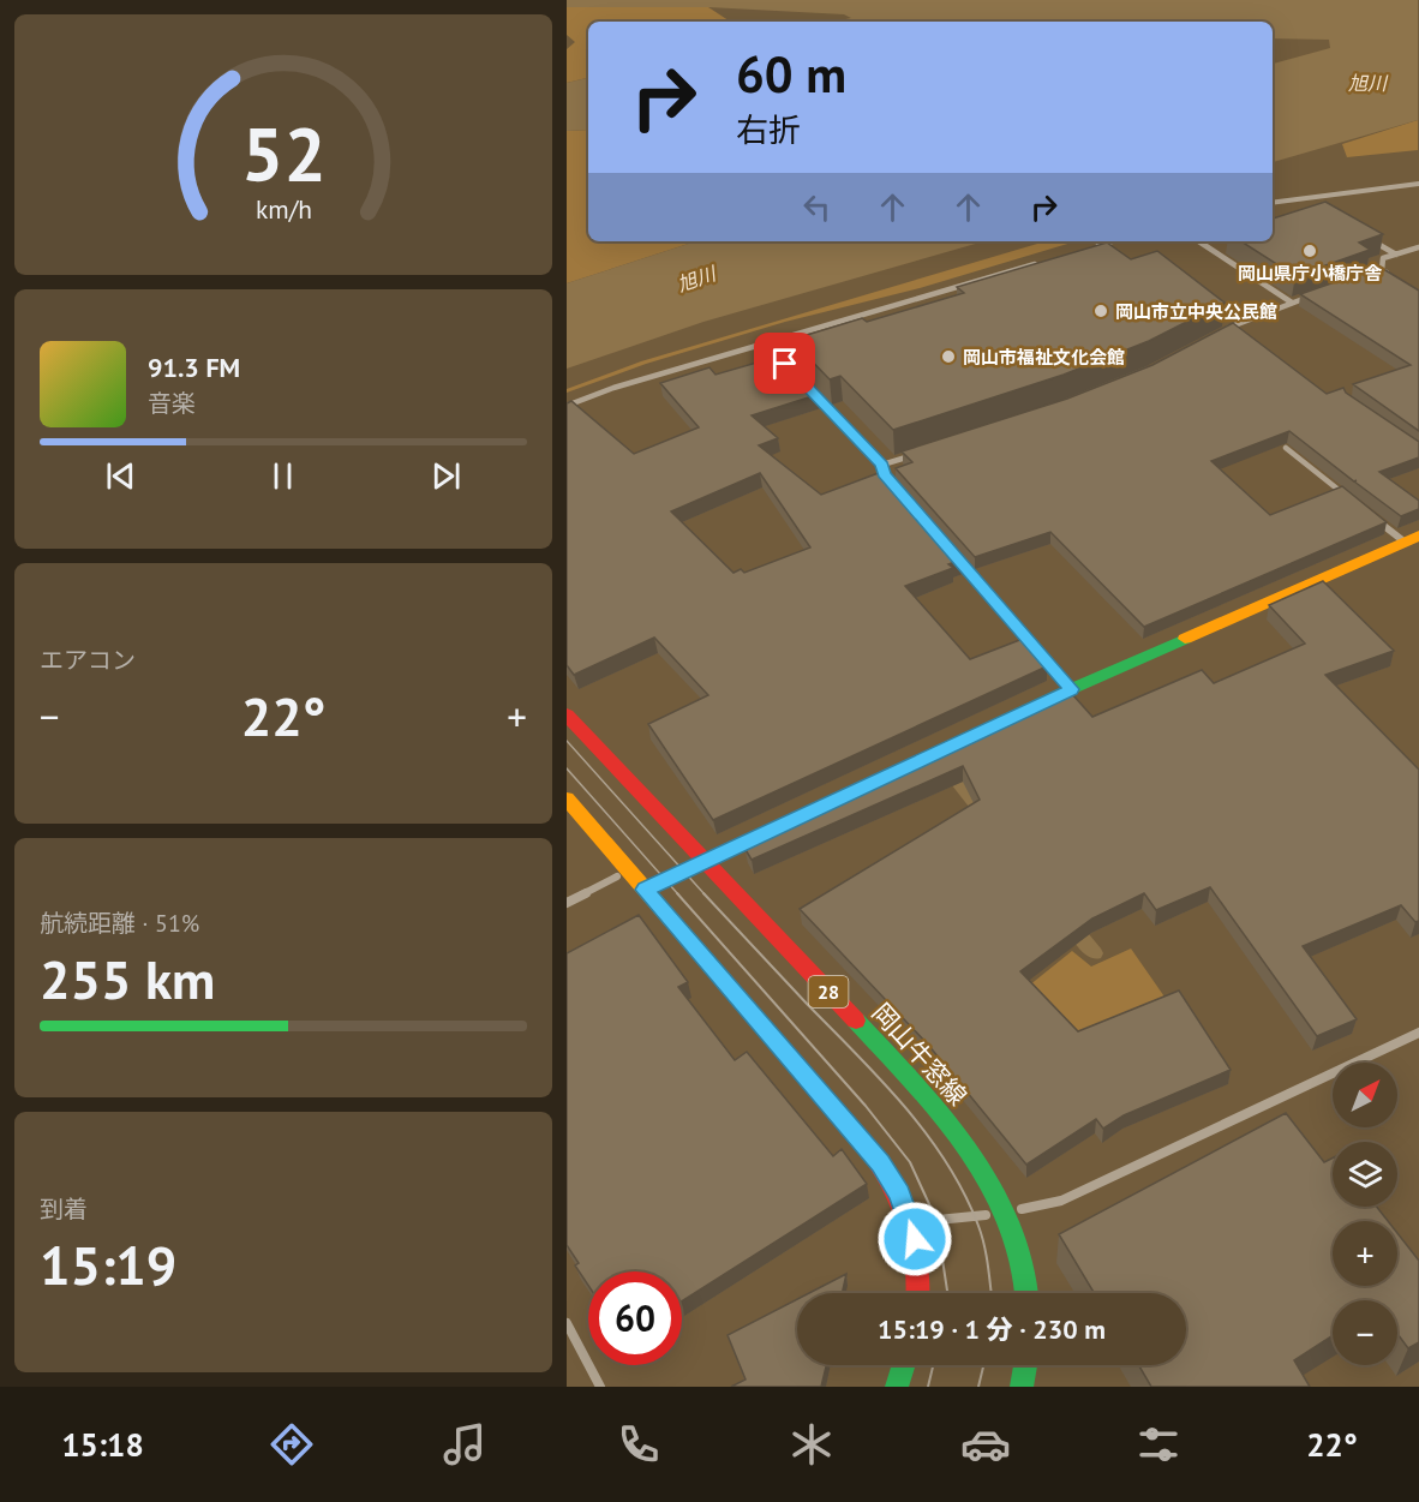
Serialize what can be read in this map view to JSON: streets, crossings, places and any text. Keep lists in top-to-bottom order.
{
  "streets": {
    "main road": ["28", "岡山牛窓線"]
  },
  "water": ["旭川"],
  "places": ["岡山県庁小橋庁舎", "岡山市立中央公民館", "岡山市福祉文化会館"],
  "north": "top right",
  "page": {
    "turn": ["60 m", "右折"],
    "song": ["91.3 FM", "音楽"],
    "tile": [
      "エアコン",
      ["航続距離 · 51%", "255 km"],
      ["到着", "15:19"]
    ],
    "heat": ["−", "22°", "+"],
    "map_buttons": ["+", "−"],
    "limit": "60",
    "trip": "15:19 · 1 分 · 230 m",
    "tabs": ["15:18", "22°"],
    "gauge": ["52", "km/h"]
  }
}
